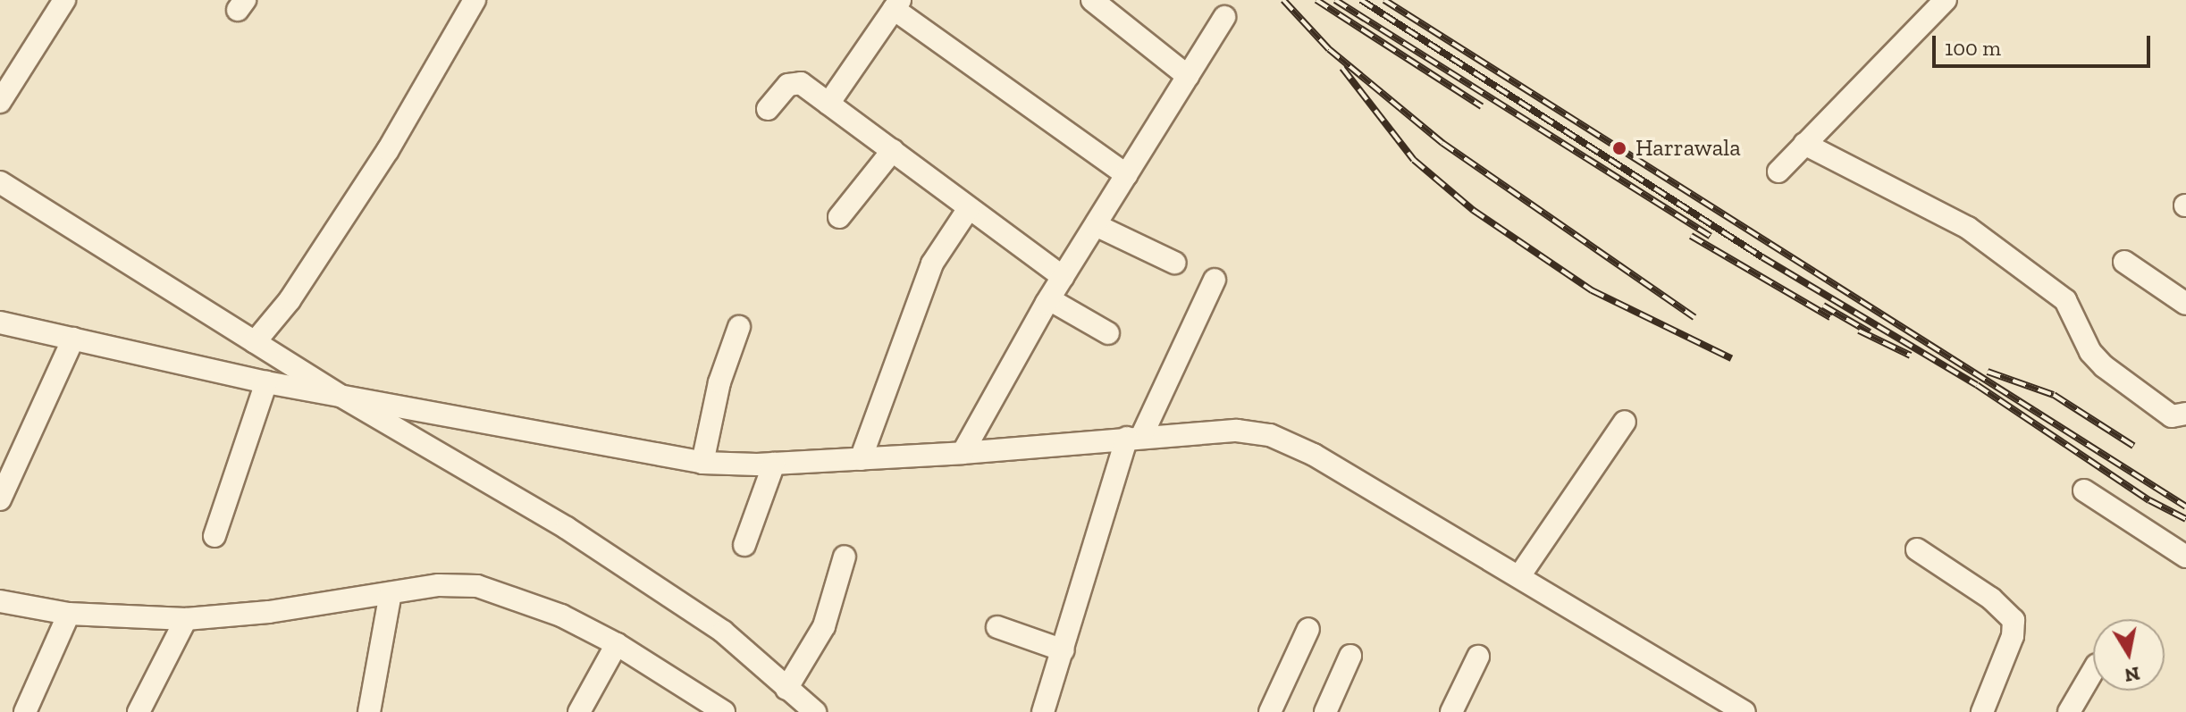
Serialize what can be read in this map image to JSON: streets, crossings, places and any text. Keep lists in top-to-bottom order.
{
  "places": ["Harrawala"],
  "scale_bar": "100 m",
  "north": "bottom"
}
